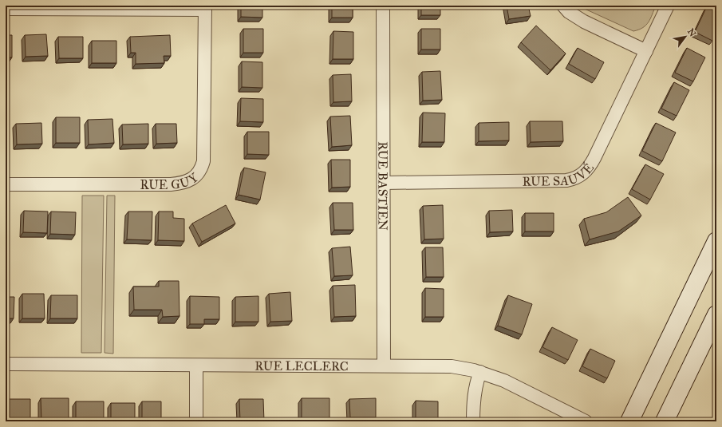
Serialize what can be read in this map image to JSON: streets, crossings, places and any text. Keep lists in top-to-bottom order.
{
  "streets": {
    "street": [
      "RUE SAUVÉ",
      "RUE GUY",
      "RUE BASTIEN",
      "RUE LECLERC"
    ]
  },
  "crossings": [
    ["RUE SAUVÉ", "RUE BASTIEN"],
    ["RUE BASTIEN", "RUE LECLERC"]
  ],
  "north": "top right"
}
